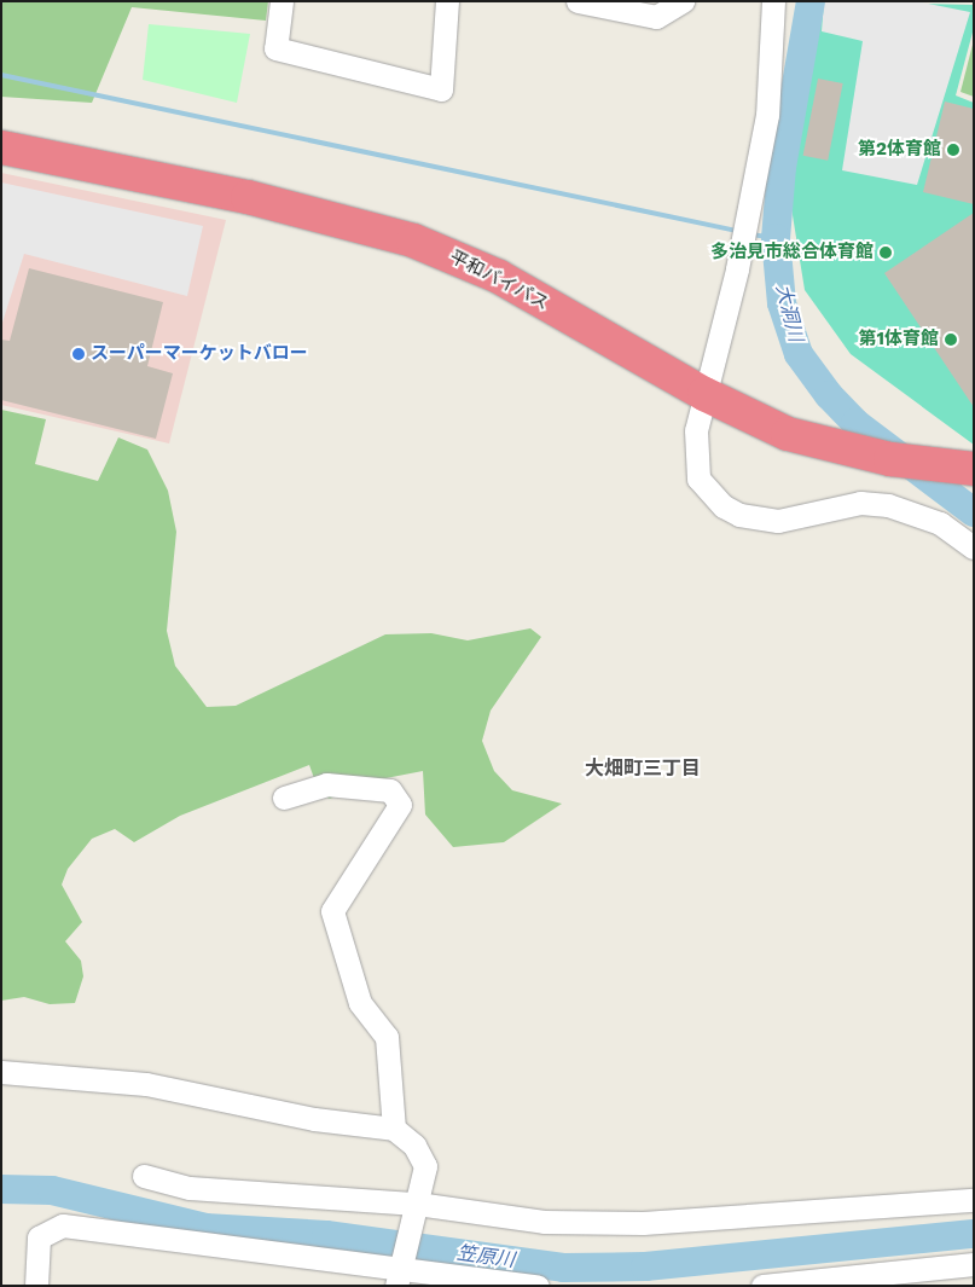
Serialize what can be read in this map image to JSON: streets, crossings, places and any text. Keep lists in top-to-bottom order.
{
  "streets": {
    "highway": ["平和バイパス"]
  },
  "districts": ["大畑町三丁目"],
  "water": ["大洞川", "笠原川"],
  "places": [
    "第2体育館",
    "多治見市総合体育館",
    "第1体育館",
    "スーパーマーケットバロー"
  ]
}
